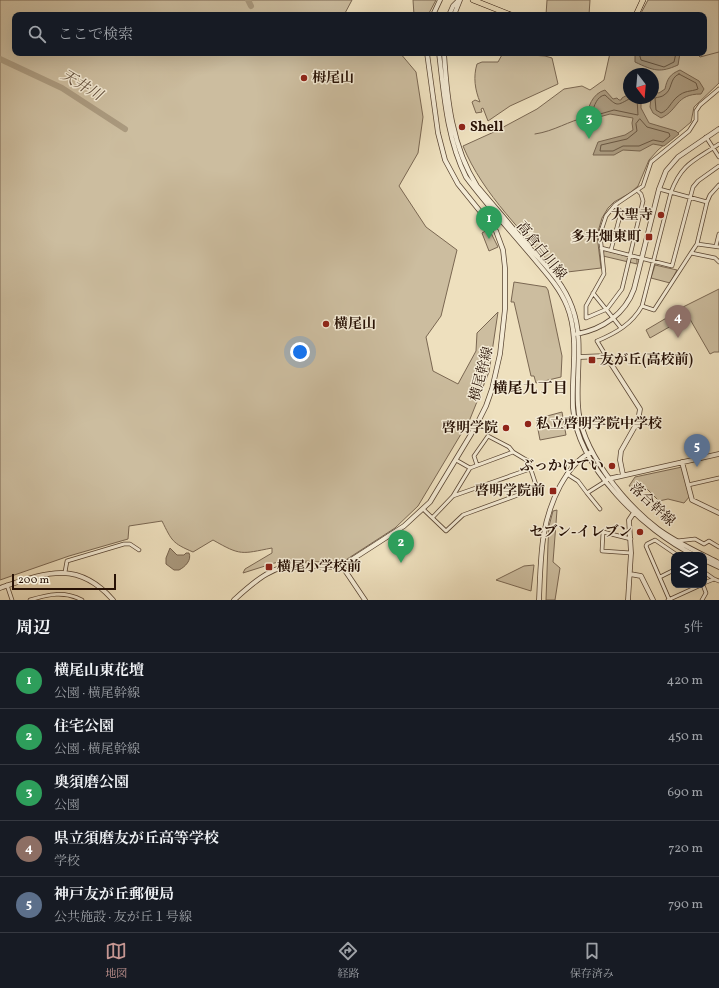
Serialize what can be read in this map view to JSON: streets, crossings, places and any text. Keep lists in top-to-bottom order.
{
  "streets": {
    "street": ["高倉白川線", "横尾幹線", "落合幹線"]
  },
  "districts": ["横尾九丁目"],
  "water": ["天井川"],
  "places": {
    "other": [
      "栂尾山",
      "Shell",
      "大聖寺",
      "横尾山",
      "私立啓明学院中学校",
      "啓明学院",
      "ぶっかけてい",
      "セブン-イレブン"
    ],
    "transit": [
      "多井畑東町",
      "友が丘(高校前)",
      "啓明学院前",
      "横尾小学校前"
    ]
  },
  "scale_bar": "200 m",
  "north": "bottom",
  "page": {
    "search": "ここで検索",
    "pins": [
      "3",
      "1",
      "4",
      "5",
      "2"
    ],
    "scale": "200 m",
    "heading": ["周辺", "5件"],
    "list": [
      {
        "mark": "1",
        "name": "横尾山東花壇",
        "note": "公園 · 横尾幹線",
        "value": "420 m"
      },
      {
        "mark": "2",
        "name": "住宅公園",
        "note": "公園 · 横尾幹線",
        "value": "450 m"
      },
      {
        "mark": "3",
        "name": "奥須磨公園",
        "note": "公園",
        "value": "690 m"
      },
      {
        "mark": "4",
        "name": "県立須磨友が丘高等学校",
        "note": "学校",
        "value": "720 m"
      },
      {
        "mark": "5",
        "name": "神戸友が丘郵便局",
        "note": "公共施設 · 友が丘１号線",
        "value": "790 m"
      }
    ],
    "nav": ["地図", "経路", "保存済み"]
  }
}
